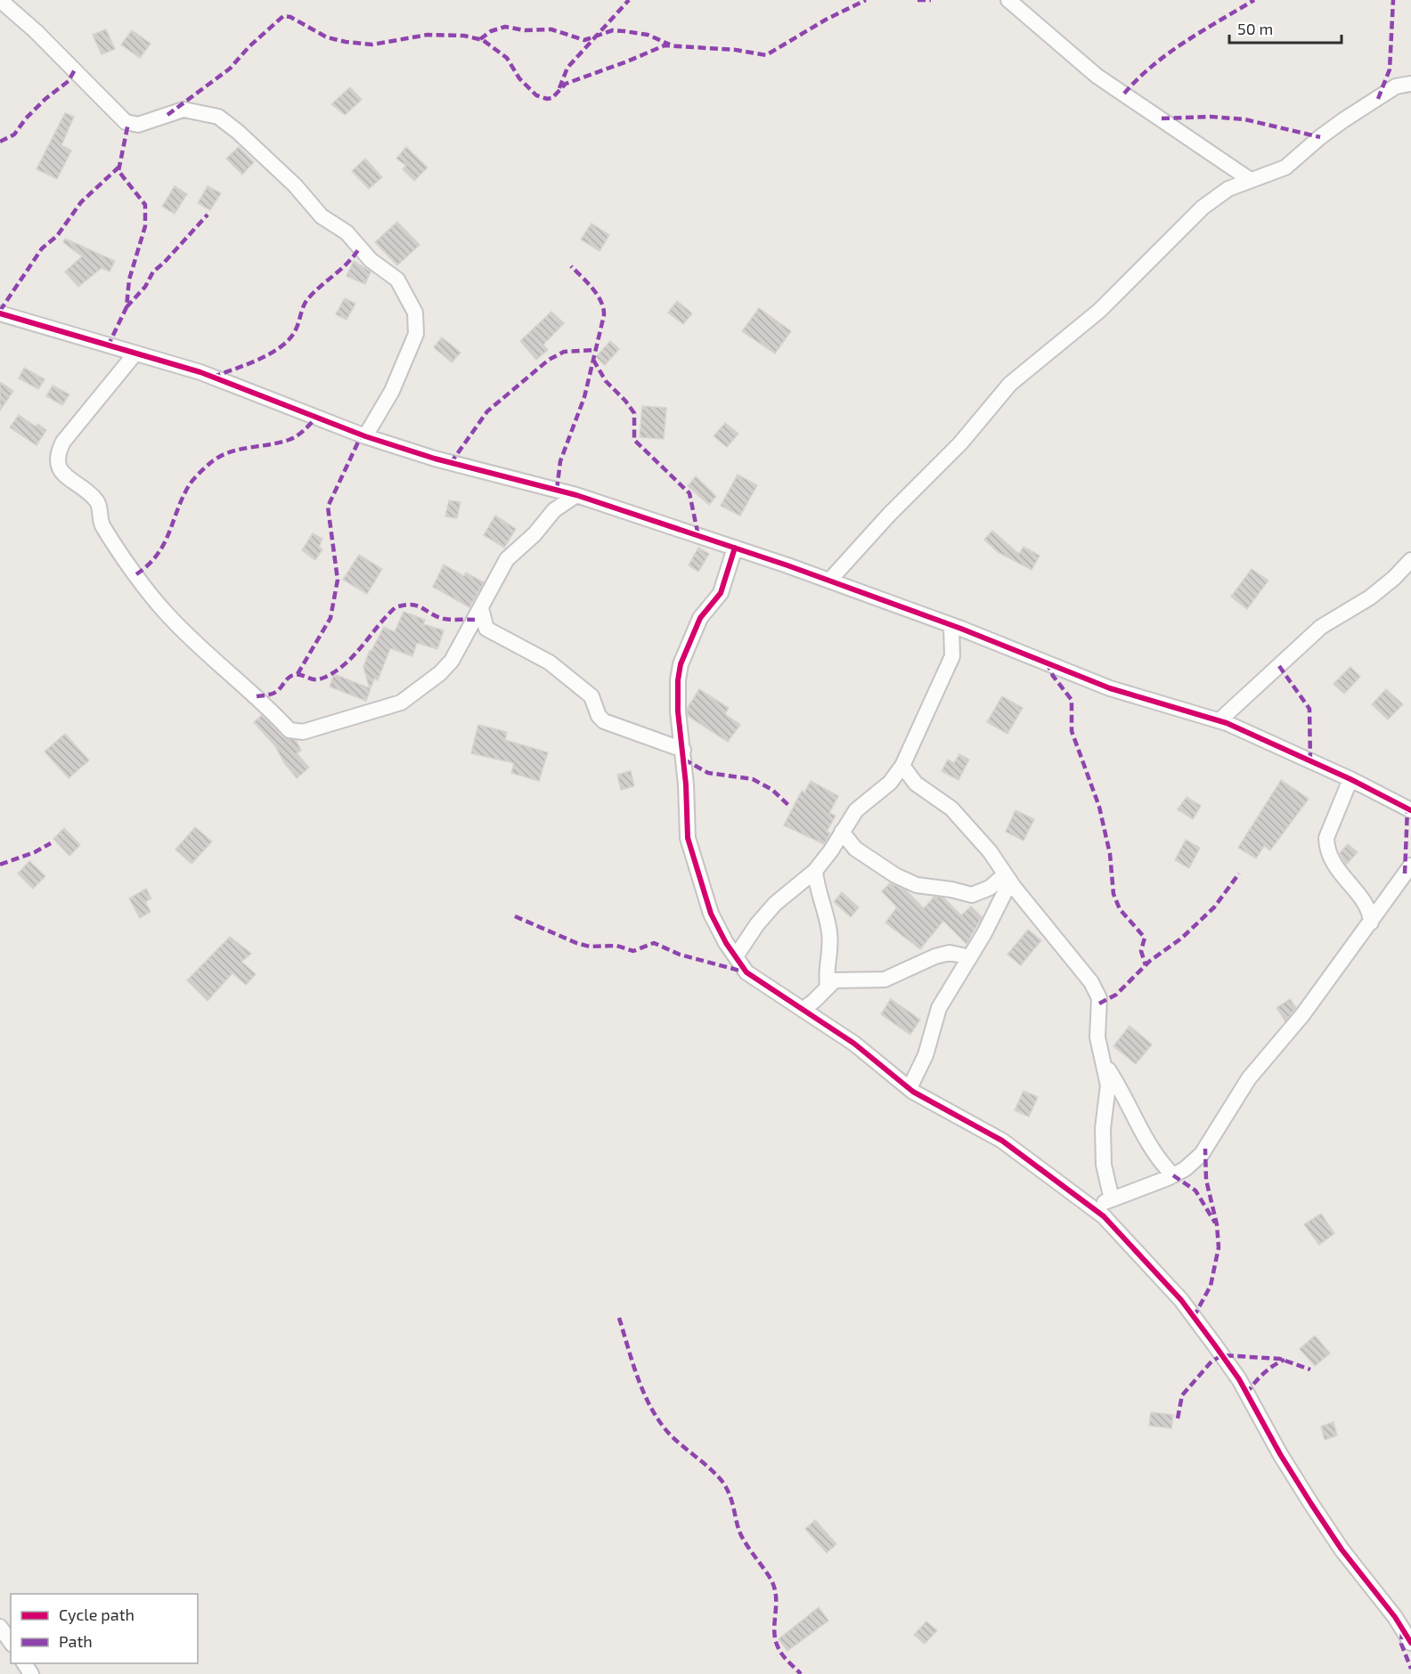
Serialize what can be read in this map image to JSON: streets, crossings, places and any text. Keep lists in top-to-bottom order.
{
  "legend": ["Cycle path", "Path"],
  "scale_bar": "50 m"
}
